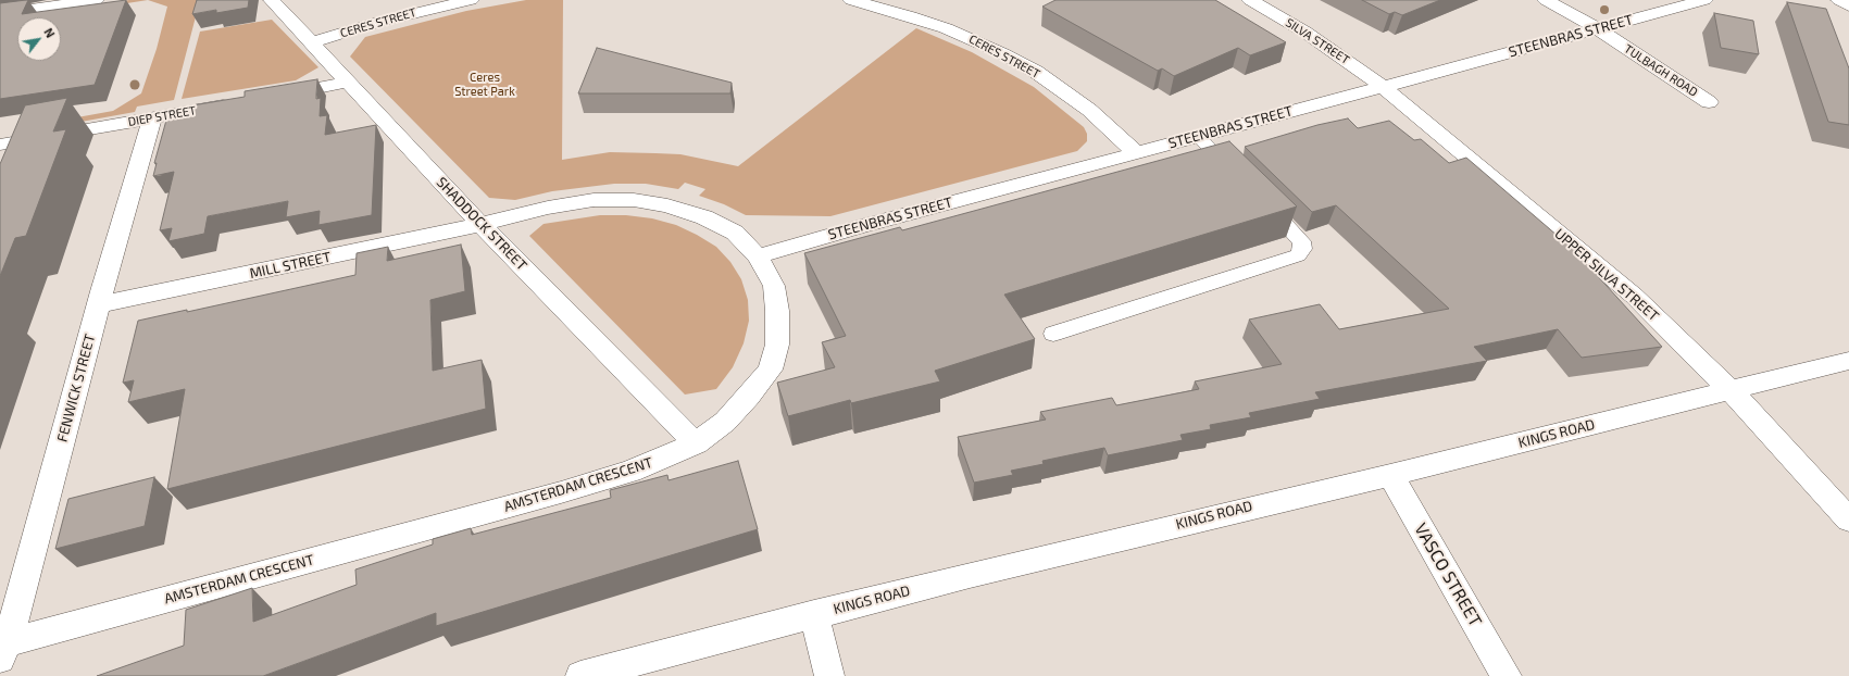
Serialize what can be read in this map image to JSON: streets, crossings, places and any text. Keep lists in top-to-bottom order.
{
  "streets": {
    "street": [
      "CERES STREET",
      "STEENBRAS STREET",
      "SILVA STREET",
      "TULBAGH ROAD",
      "DIEP STREET",
      "SHADDOCK STREET",
      "MILL STREET",
      "UPPER SILVA STREET",
      "FENWICK STREET",
      "KINGS ROAD",
      "AMSTERDAM CRESCENT",
      "VASCO STREET"
    ]
  },
  "crossings": [
    ["CERES STREET", "STEENBRAS STREET"],
    ["CERES STREET", "SHADDOCK STREET"],
    ["STEENBRAS STREET", "SILVA STREET"],
    ["STEENBRAS STREET", "TULBAGH ROAD"],
    ["STEENBRAS STREET", "UPPER SILVA STREET"],
    ["STEENBRAS STREET", "AMSTERDAM CRESCENT"],
    ["SILVA STREET", "UPPER SILVA STREET"],
    ["DIEP STREET", "FENWICK STREET"],
    ["SHADDOCK STREET", "MILL STREET"],
    ["SHADDOCK STREET", "AMSTERDAM CRESCENT"],
    ["MILL STREET", "FENWICK STREET"],
    ["MILL STREET", "AMSTERDAM CRESCENT"],
    ["UPPER SILVA STREET", "KINGS ROAD"],
    ["FENWICK STREET", "AMSTERDAM CRESCENT"],
    ["KINGS ROAD", "VASCO STREET"]
  ],
  "parks": ["Ceres Street Park"],
  "north": "top right"
}
